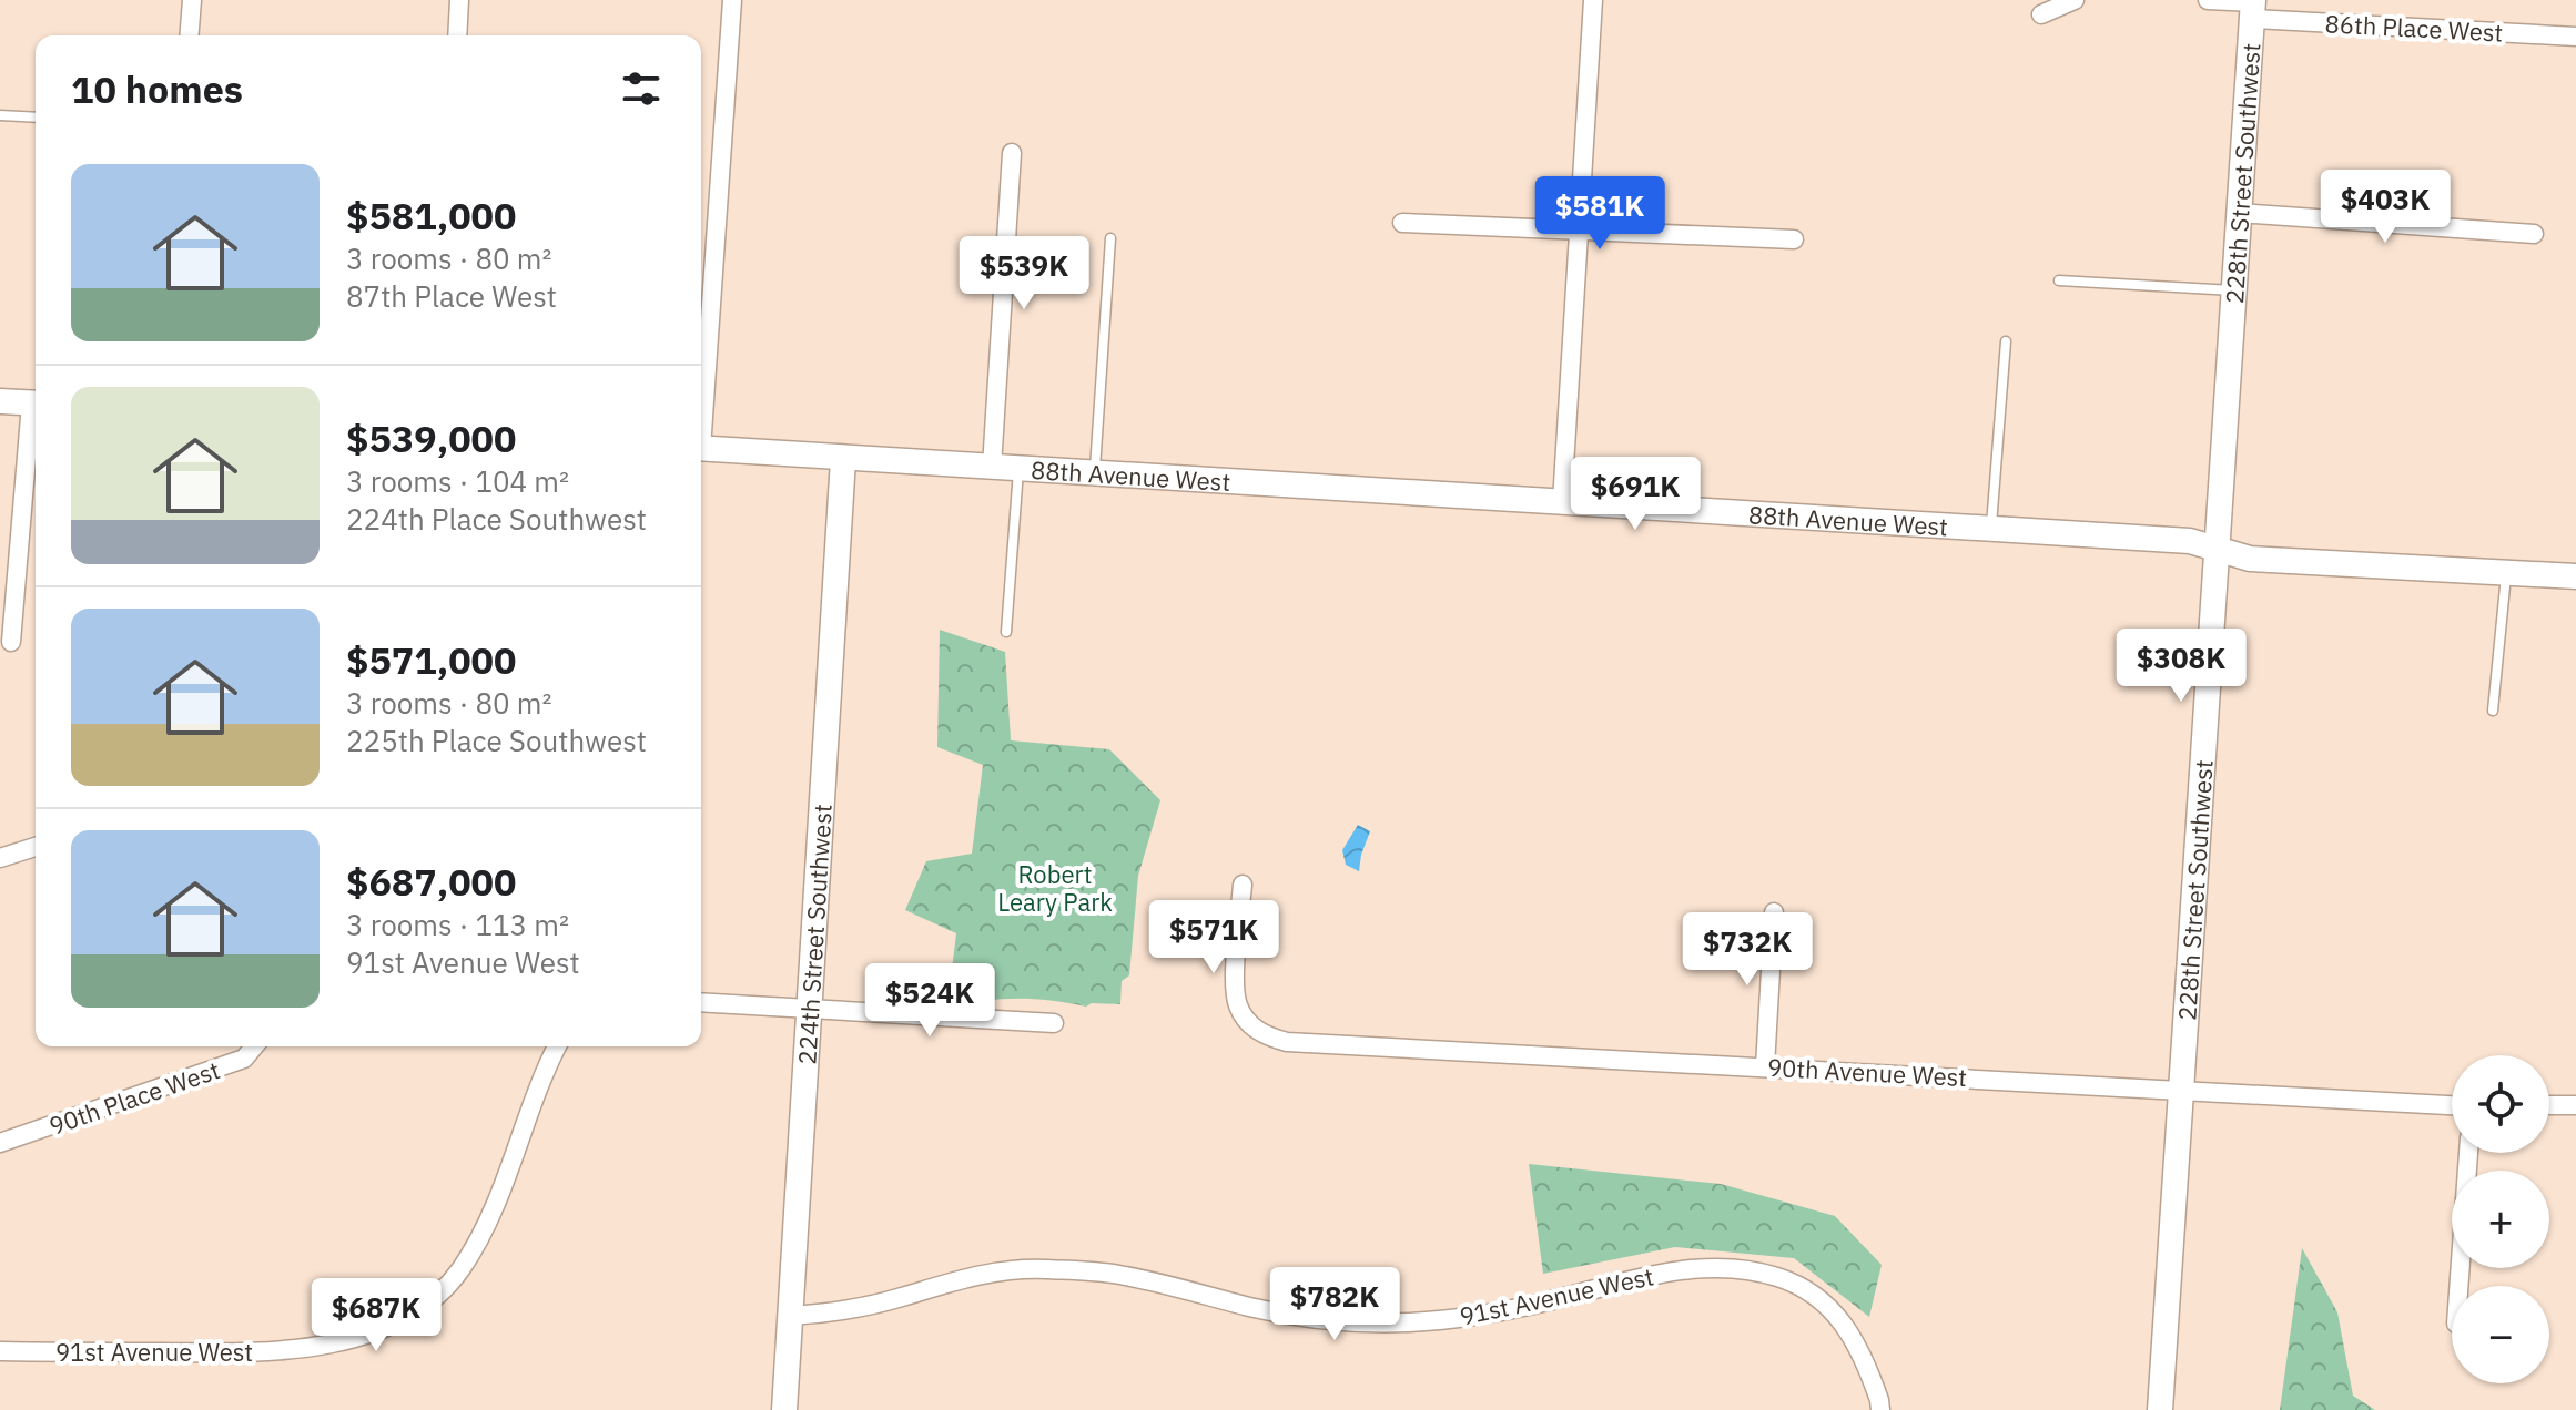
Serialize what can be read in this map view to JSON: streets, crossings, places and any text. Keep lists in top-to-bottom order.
{
  "streets": {
    "street": [
      "86th Place West",
      "228th Street Southwest",
      "88th Avenue West",
      "224th Street Southwest",
      "90th Avenue West",
      "90th Place West",
      "91st Avenue West"
    ]
  },
  "crossings": [
    ["86th Place West", "228th Street Southwest"],
    ["228th Street Southwest", "88th Avenue West"],
    ["228th Street Southwest", "90th Avenue West"],
    ["88th Avenue West", "224th Street Southwest"],
    ["224th Street Southwest", "91st Avenue West"]
  ],
  "parks": ["Robert Leary Park"],
  "page": {
    "heading": "10 homes",
    "list": [
      {
        "name": "$581,000",
        "note": "3 rooms · 80 m² · 87th Place West"
      },
      {
        "name": "$539,000",
        "note": "3 rooms · 104 m² · 224th Place Southwest"
      },
      {
        "name": "$571,000",
        "note": "3 rooms · 80 m² · 225th Place Southwest"
      },
      {
        "name": "$687,000",
        "note": "3 rooms · 113 m² · 91st Avenue West"
      }
    ],
    "price": [
      "$403K",
      "$581K",
      "$539K",
      "$691K",
      "$308K",
      "$571K",
      "$732K",
      "$524K",
      "$782K",
      "$687K"
    ],
    "map_buttons": ["+", "−"]
  }
}
